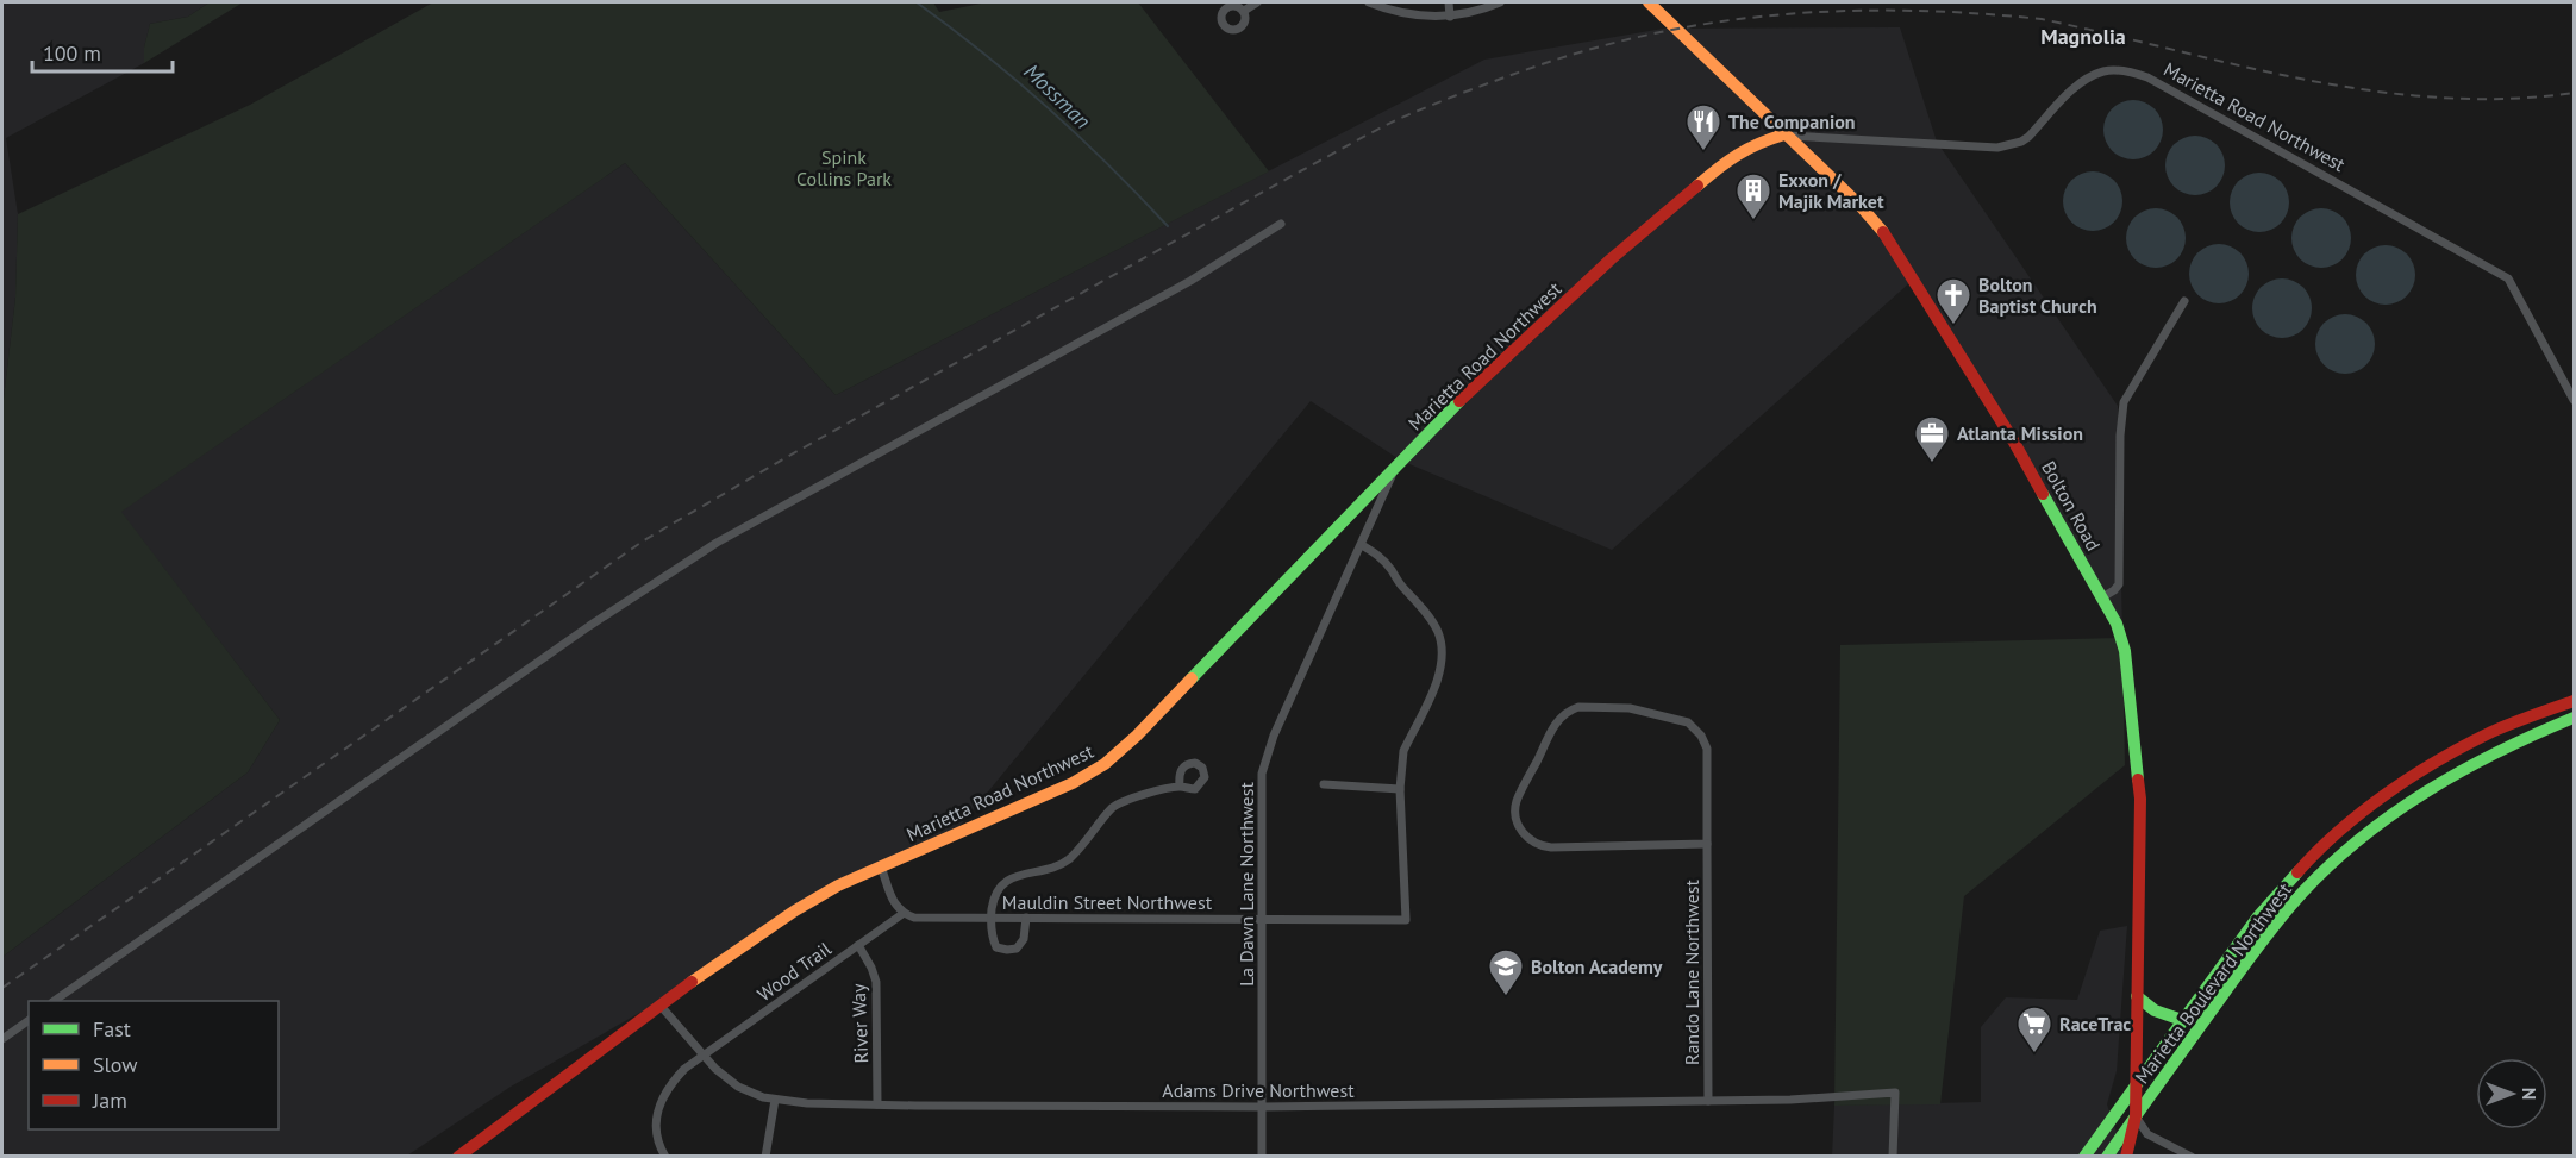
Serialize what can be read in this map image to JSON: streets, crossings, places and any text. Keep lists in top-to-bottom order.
{
  "streets": {
    "main road": ["Marietta Road Northwest", "Bolton Road", "Marietta Boulevard Northwest"],
    "street": [
      "La Dawn Lane Northwest",
      "Mauldin Street Northwest",
      "Wood Trail",
      "Rando Lane Northwest",
      "River Way",
      "Adams Drive Northwest"
    ]
  },
  "crossings": [
    ["Marietta Road Northwest", "Bolton Road"],
    ["Marietta Road Northwest", "La Dawn Lane Northwest"],
    ["Marietta Road Northwest", "Adams Drive Northwest"],
    ["Bolton Road", "Marietta Boulevard Northwest"],
    ["La Dawn Lane Northwest", "Mauldin Street Northwest"],
    ["La Dawn Lane Northwest", "Adams Drive Northwest"],
    ["Mauldin Street Northwest", "Wood Trail"],
    ["Wood Trail", "River Way"],
    ["Wood Trail", "Adams Drive Northwest"],
    ["Rando Lane Northwest", "Adams Drive Northwest"],
    ["River Way", "Adams Drive Northwest"]
  ],
  "districts": ["Magnolia"],
  "water": ["Mossman"],
  "parks": ["Spink Collins Park"],
  "places": {
    "restaurant": ["The Companion"],
    "building": ["Exxon / Majik Market"],
    "church": ["Bolton Baptist Church"],
    "office": ["Atlanta Mission"],
    "school or university": ["Bolton Academy"],
    "supermarket": ["RaceTrac"]
  },
  "legend": ["Fast", "Slow", "Jam"],
  "scale_bar": "100 m",
  "north": "right"
}
